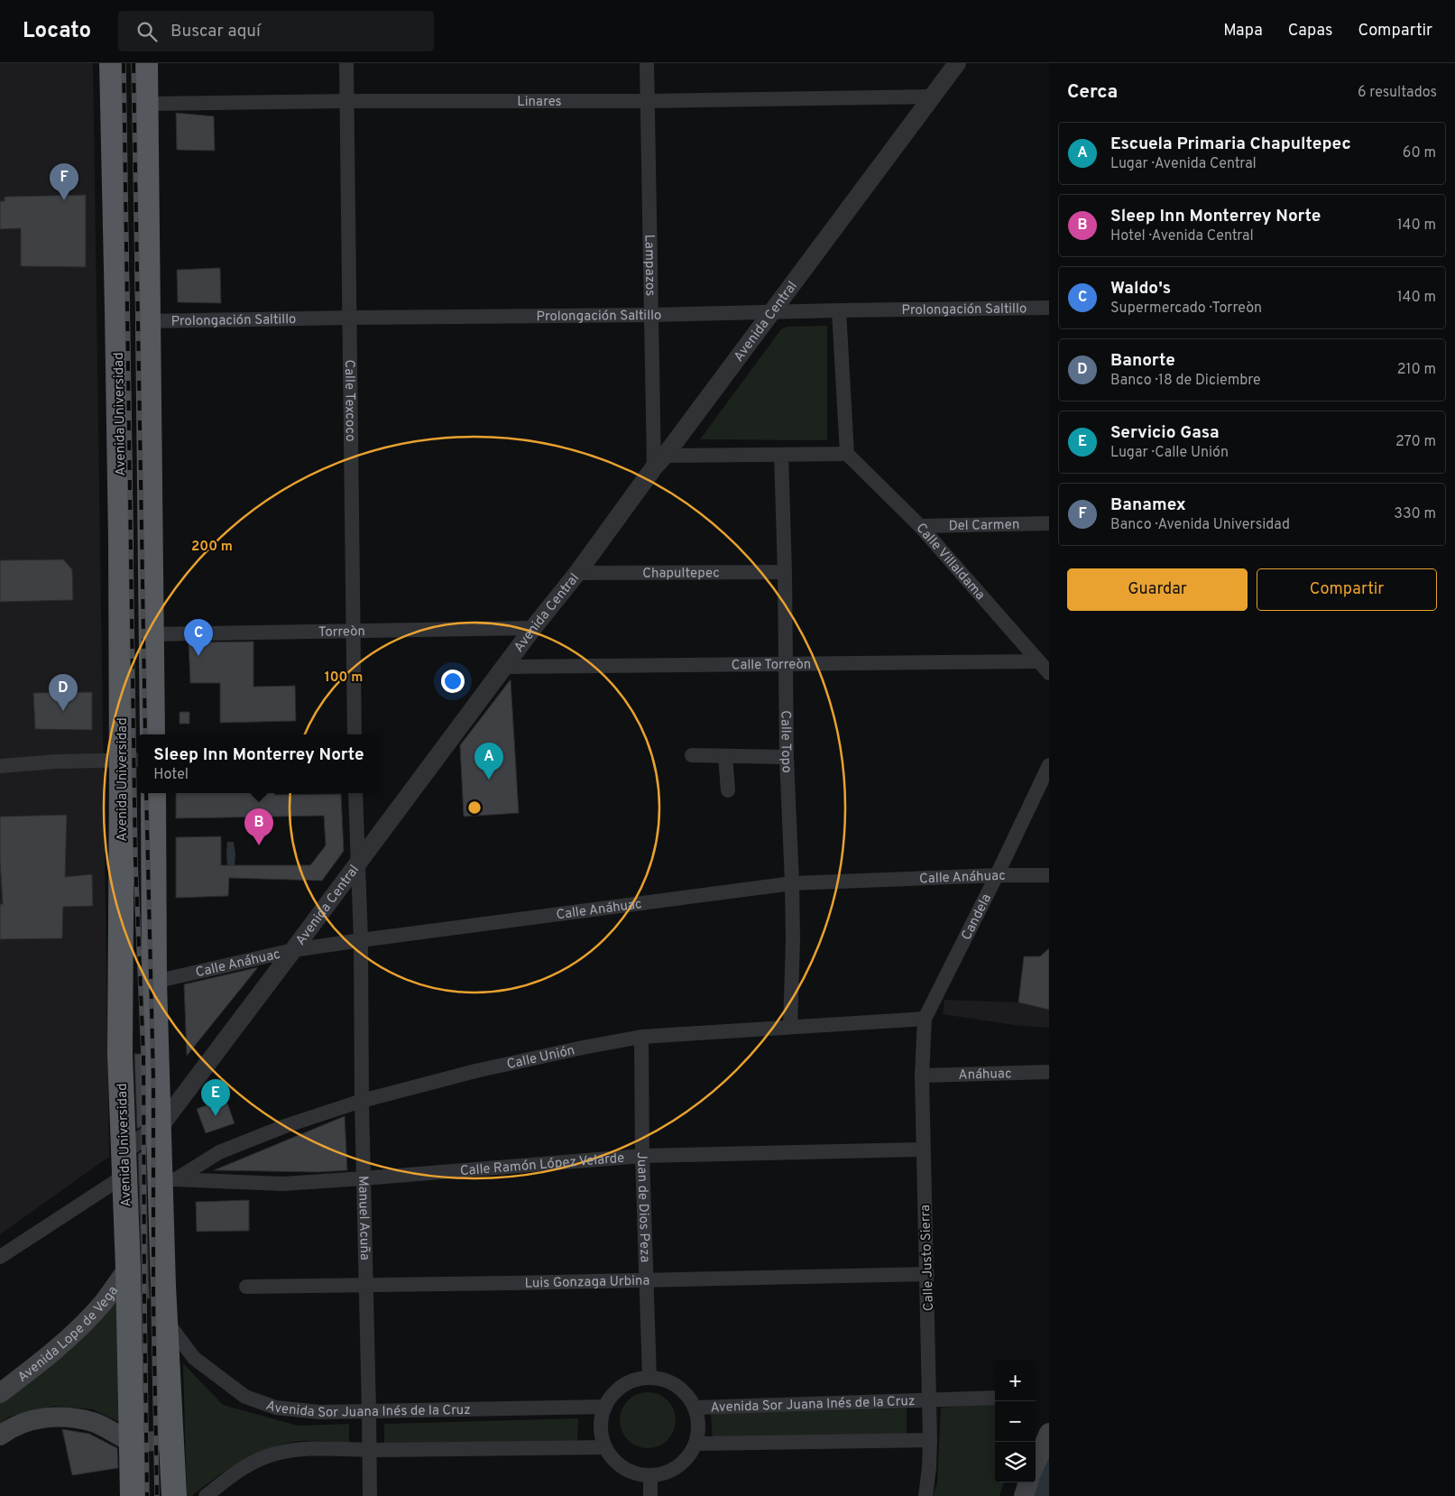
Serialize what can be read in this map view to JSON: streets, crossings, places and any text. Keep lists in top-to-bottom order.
{
  "streets": {
    "highway": ["Avenida Universidad"],
    "main road": ["Avenida Lope de Vega"],
    "street": [
      "Linares",
      "Lampazos",
      "Prolongación Saltillo",
      "Avenida Central",
      "Calle Texcoco",
      "Del Carmen",
      "Calle Villaldama",
      "Chapultepec",
      "Torreòn",
      "Calle Torreòn",
      "Calle Topo",
      "Calle Anáhuac",
      "Candela",
      "Calle Unión",
      "Anáhuac",
      "Calle Ramón López Velarde",
      "Juan de Dios Peza",
      "Manuel Acuña",
      "Calle Justo Sierra",
      "Luis Gonzaga Urbina",
      "Avenida Sor Juana Inés de la Cruz"
    ]
  },
  "crossings": [
    ["Linares", "Lampazos"],
    ["Linares", "Avenida Central"],
    ["Linares", "Calle Texcoco"],
    ["Lampazos", "Prolongación Saltillo"],
    ["Lampazos", "Avenida Central"],
    ["Prolongación Saltillo", "Avenida Central"],
    ["Prolongación Saltillo", "Calle Texcoco"],
    ["Avenida Central", "Avenida Universidad"],
    ["Avenida Central", "Chapultepec"],
    ["Avenida Central", "Torreòn"],
    ["Avenida Central", "Calle Torreòn"],
    ["Avenida Central", "Calle Anáhuac"],
    ["Calle Texcoco", "Torreòn"],
    ["Avenida Universidad", "Avenida Lope de Vega"],
    ["Del Carmen", "Calle Villaldama"],
    ["Calle Villaldama", "Calle Torreòn"],
    ["Chapultepec", "Calle Topo"],
    ["Calle Torreòn", "Calle Topo"],
    ["Calle Topo", "Calle Anáhuac"],
    ["Calle Topo", "Calle Unión"],
    ["Calle Anáhuac", "Candela"],
    ["Calle Anáhuac", "Manuel Acuña"],
    ["Candela", "Calle Unión"],
    ["Candela", "Calle Justo Sierra"],
    ["Calle Unión", "Calle Ramón López Velarde"],
    ["Calle Unión", "Juan de Dios Peza"],
    ["Calle Unión", "Manuel Acuña"],
    ["Calle Unión", "Calle Justo Sierra"],
    ["Anáhuac", "Calle Justo Sierra"],
    ["Calle Ramón López Velarde", "Juan de Dios Peza"],
    ["Calle Ramón López Velarde", "Manuel Acuña"],
    ["Calle Ramón López Velarde", "Calle Justo Sierra"],
    ["Juan de Dios Peza", "Luis Gonzaga Urbina"],
    ["Juan de Dios Peza", "Avenida Sor Juana Inés de la Cruz"],
    ["Manuel Acuña", "Luis Gonzaga Urbina"],
    ["Manuel Acuña", "Avenida Sor Juana Inés de la Cruz"],
    ["Calle Justo Sierra", "Luis Gonzaga Urbina"],
    ["Calle Justo Sierra", "Avenida Sor Juana Inés de la Cruz"]
  ],
  "page": {
    "header": "Locato",
    "search": "Buscar aquí",
    "nav": ["Mapa", "Capas", "Compartir"],
    "heading": ["Cerca", "6 resultados"],
    "list": [
      {
        "mark": "A",
        "name": "Escuela Primaria Chapultepec",
        "note": "Lugar · Avenida Central",
        "value": "60 m"
      },
      {
        "mark": "B",
        "name": "Sleep Inn Monterrey Norte",
        "note": "Hotel · Avenida Central",
        "value": "140 m"
      },
      {
        "mark": "C",
        "name": "Waldo's",
        "note": "Supermercado · Torreòn",
        "value": "140 m"
      },
      {
        "mark": "D",
        "name": "Banorte",
        "note": "Banco · 18 de Diciembre",
        "value": "210 m"
      },
      {
        "mark": "E",
        "name": "Servicio Gasa",
        "note": "Lugar · Calle Unión",
        "value": "270 m"
      },
      {
        "mark": "F",
        "name": "Banamex",
        "note": "Banco · Avenida Universidad",
        "value": "330 m"
      }
    ],
    "pins": [
      "F",
      "C",
      "D",
      "A",
      "B",
      "E"
    ],
    "buttons": ["Guardar", "Compartir"],
    "popup": ["Sleep Inn Monterrey Norte", "Hotel"],
    "map_buttons": ["+", "−"]
  },
  "rings": ["200 m", "100 m"]
}
